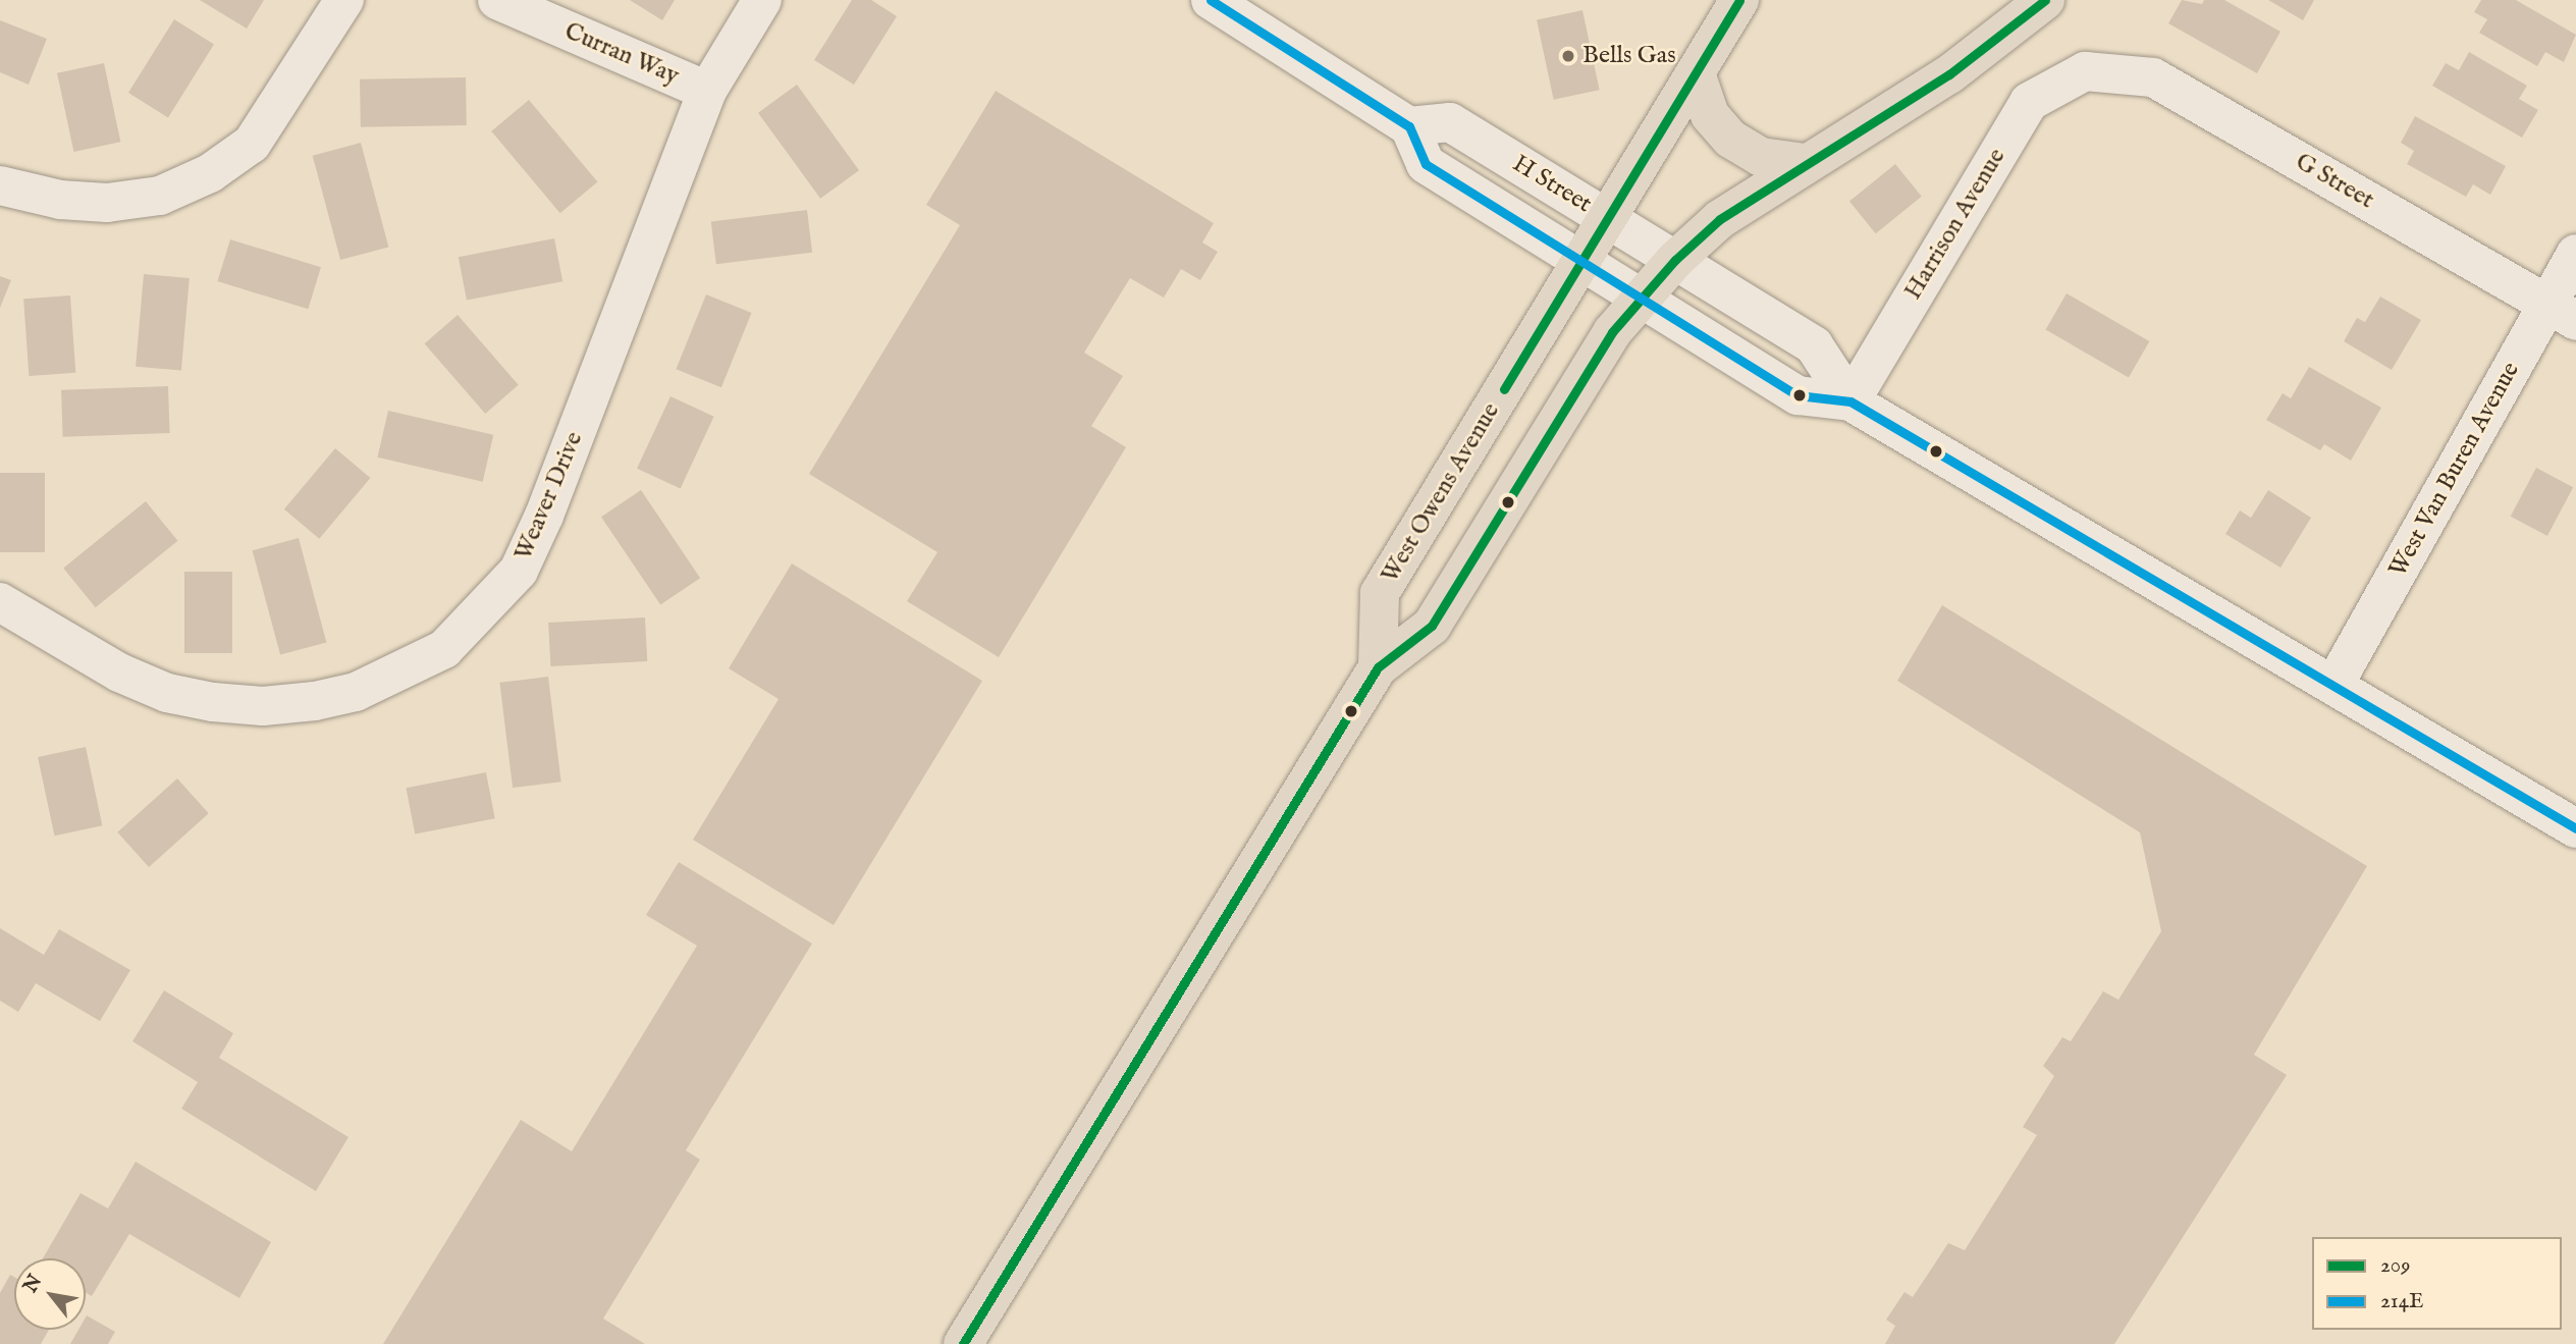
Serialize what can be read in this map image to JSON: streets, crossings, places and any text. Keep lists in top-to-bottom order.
{
  "streets": {
    "main road": ["West Owens Avenue"],
    "street": [
      "Curran Way",
      "G Street",
      "H Street",
      "Harrison Avenue",
      "West Van Buren Avenue",
      "Weaver Drive"
    ]
  },
  "crossings": [
    ["Curran Way", "Weaver Drive"],
    ["G Street", "Harrison Avenue"],
    ["G Street", "West Van Buren Avenue"],
    ["H Street", "Harrison Avenue"],
    ["H Street", "West Van Buren Avenue"],
    ["H Street", "West Owens Avenue"]
  ],
  "places": ["Bells Gas"],
  "lines": ["transit line 209", "transit line 214E"],
  "legend": ["209", "214E"],
  "north": "top left"
}
